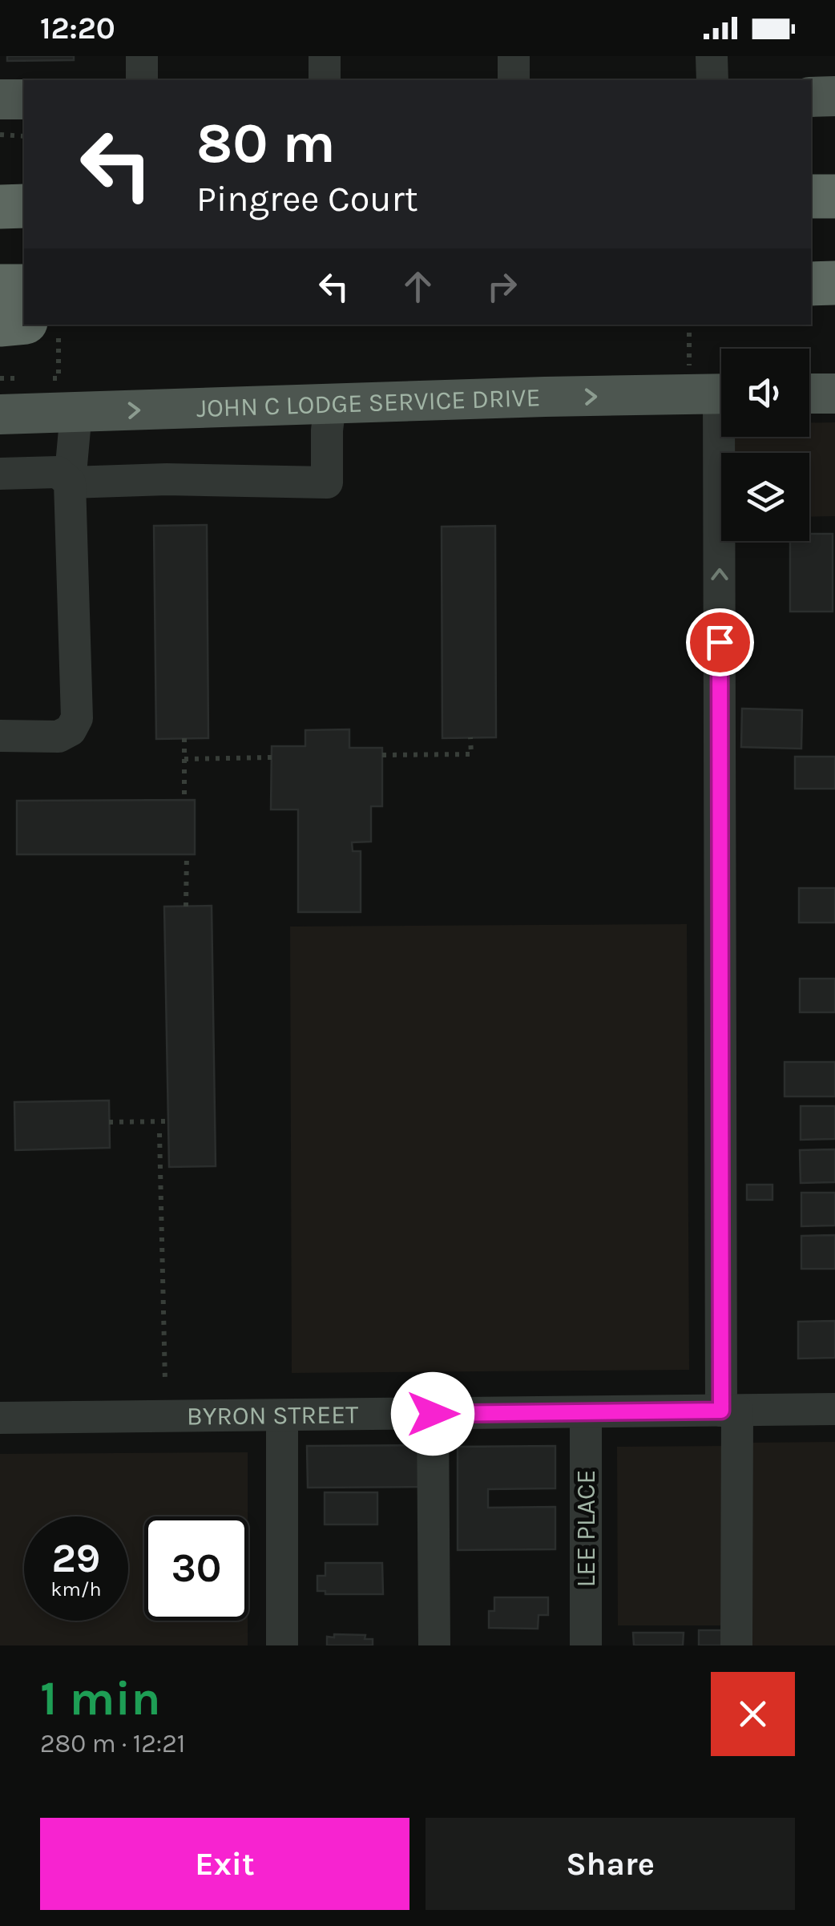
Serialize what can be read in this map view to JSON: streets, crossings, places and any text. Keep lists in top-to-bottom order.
{
  "streets": {
    "main road": ["JOHN C LODGE SERVICE DRIVE"],
    "street": ["BYRON STREET", "LEE PLACE"]
  },
  "crossings": [
    ["BYRON STREET", "LEE PLACE"]
  ],
  "one_way": ["JOHN C LODGE SERVICE DRIVE"],
  "page": {
    "status": "12:20",
    "turn": ["80 m", "Pingree Court"],
    "speed": "29 km/h",
    "limit": "30",
    "heading": ["1 min", "280 m · 12:21"],
    "buttons": ["Exit", "Share"]
  }
}
